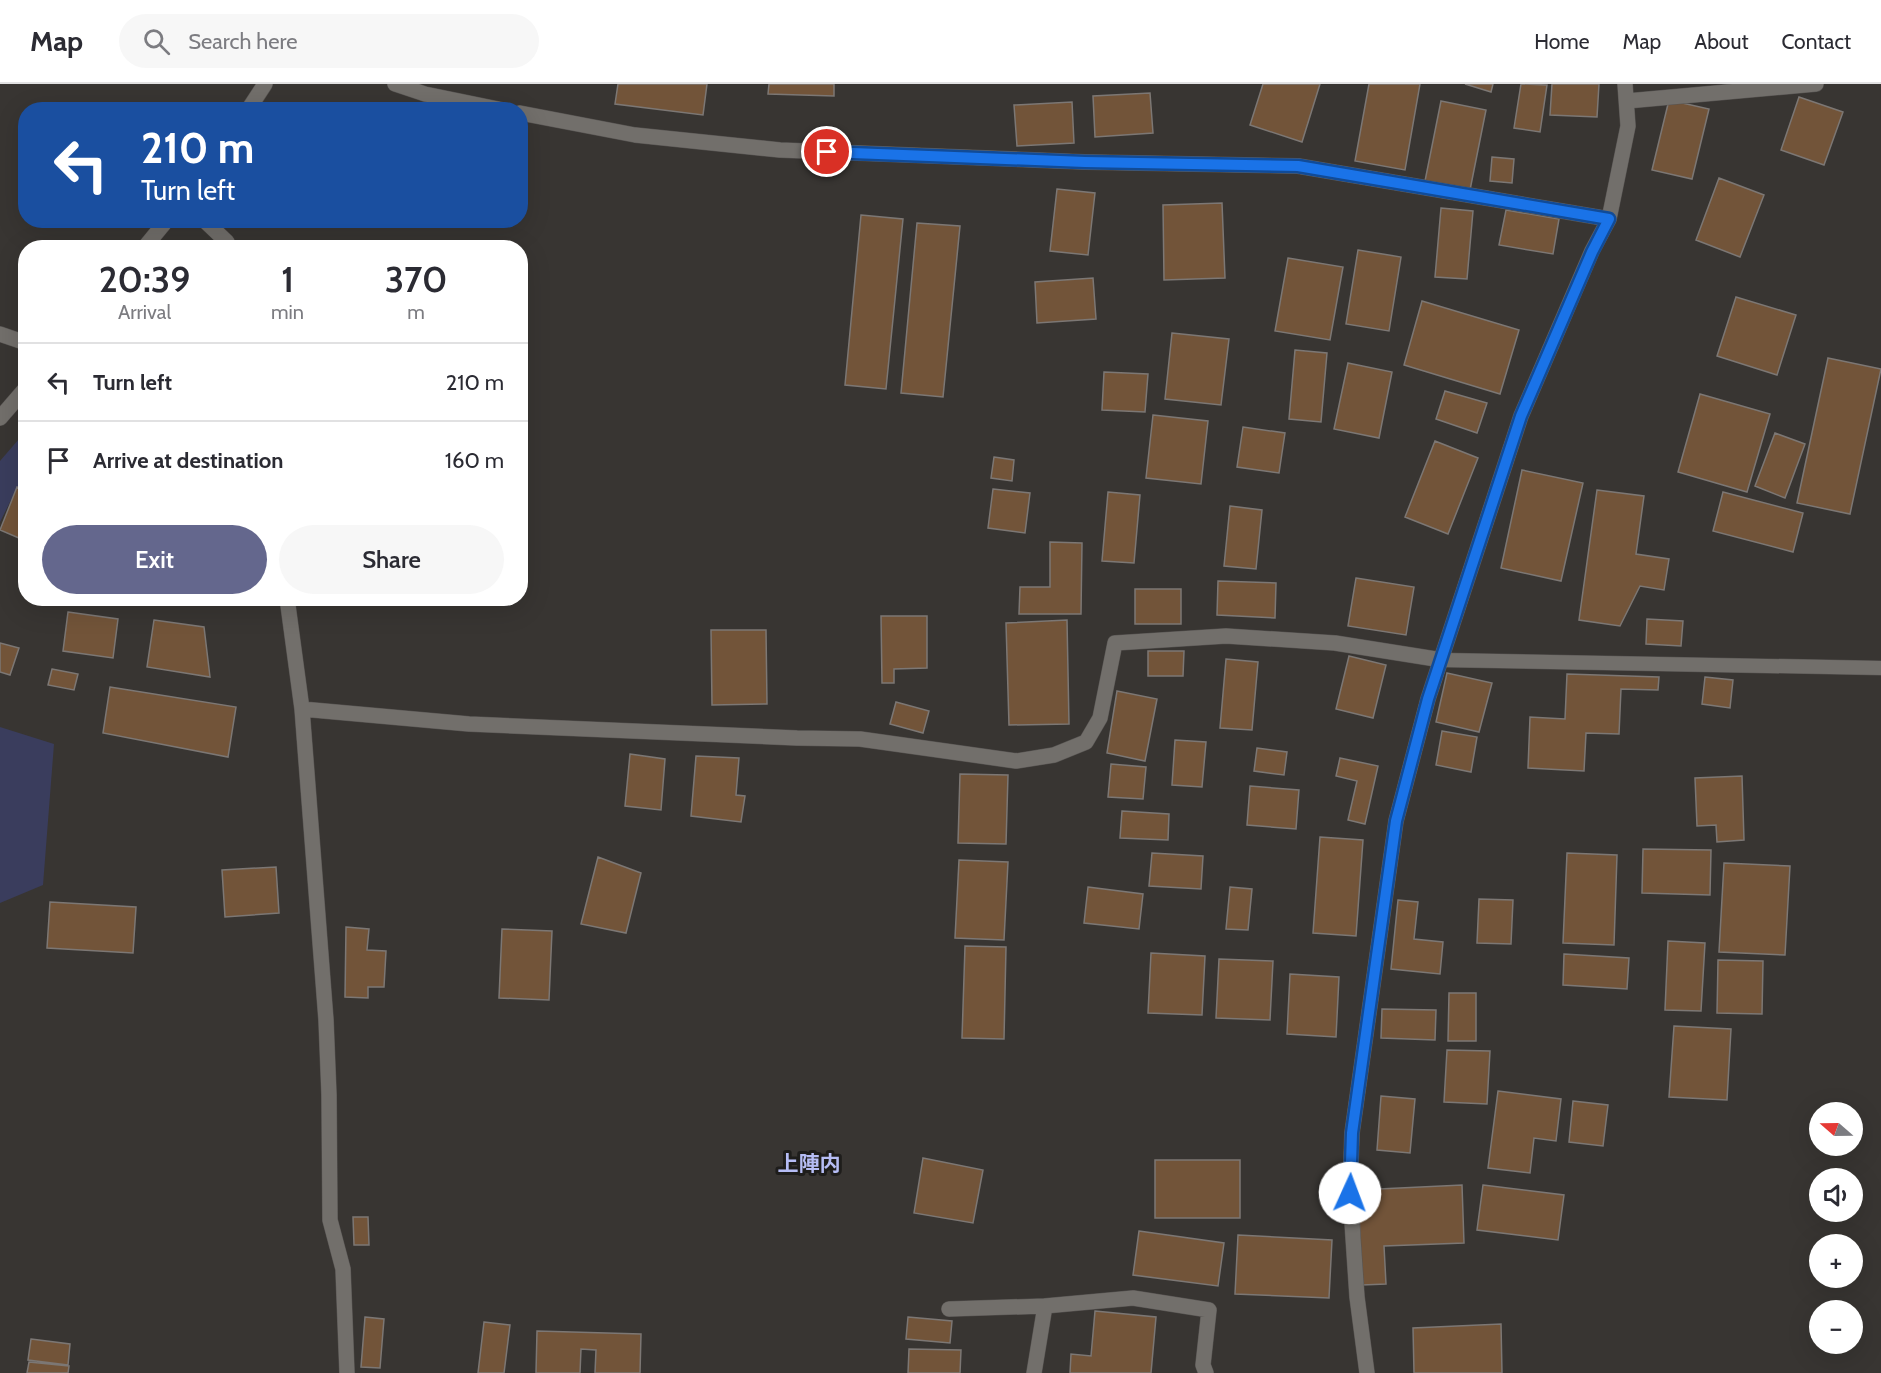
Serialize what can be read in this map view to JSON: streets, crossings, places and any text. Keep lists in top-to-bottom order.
{
  "districts": ["上陣内"],
  "north": "left",
  "page": {
    "header": "Map",
    "search": "Search here",
    "nav": [
      "Home",
      "Map",
      "About",
      "Contact"
    ],
    "turn": ["210 m", "Turn left"],
    "eta": [
      "20:39",
      "Arrival",
      "1",
      "min",
      "370",
      "m"
    ],
    "list": [
      {
        "name": "Turn left",
        "value": "210 m"
      },
      {
        "name": "Arrive at destination",
        "value": "160 m"
      }
    ],
    "buttons": ["Exit", "Share"],
    "map_buttons": ["+", "−"]
  }
}
